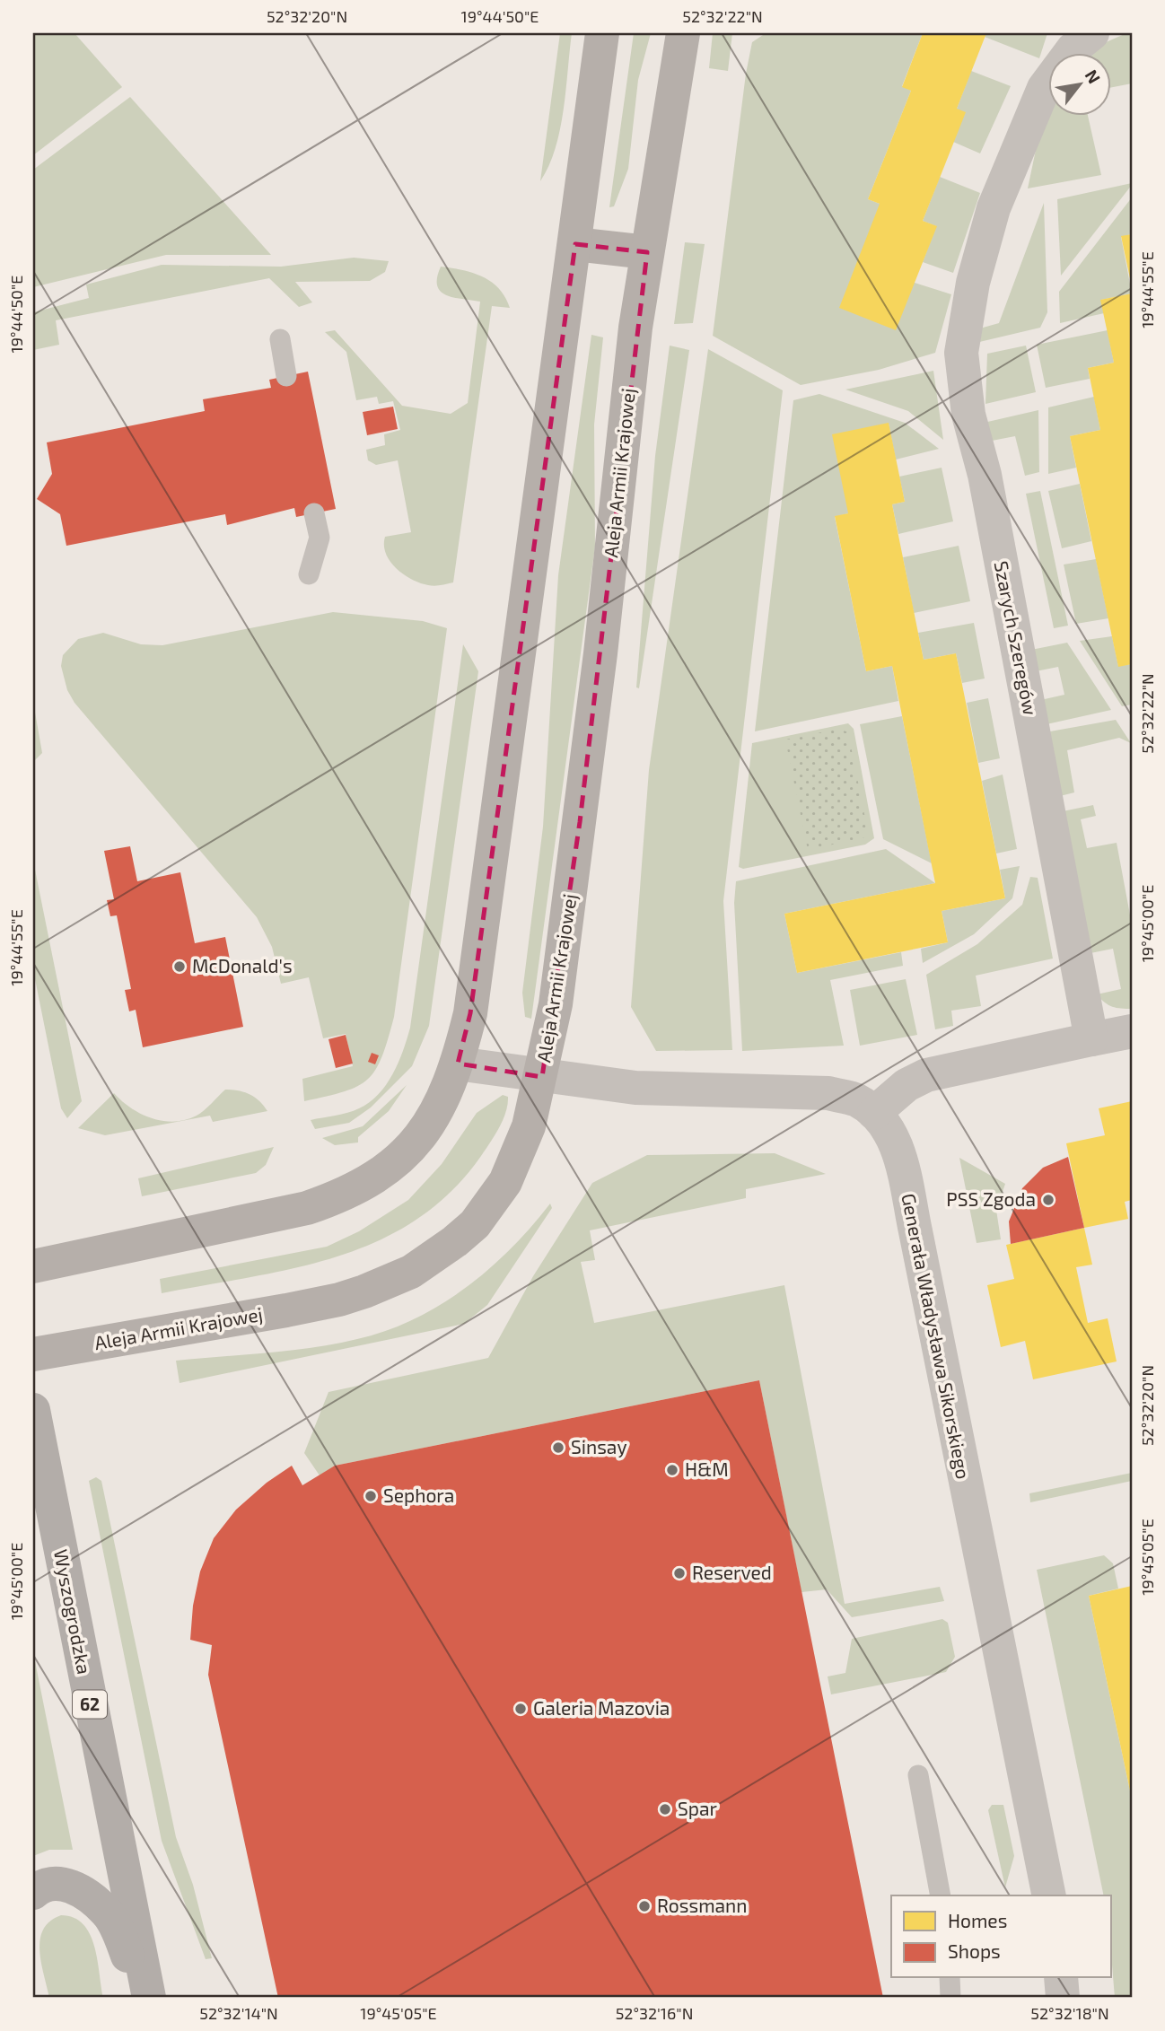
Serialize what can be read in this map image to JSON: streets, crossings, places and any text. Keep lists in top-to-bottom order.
{
  "streets": {
    "main road": ["Wyszogrodzka", "62"],
    "street": ["Aleja Armii Krajowej", "Szarych Szeregów", "Generała Władysława Sikorskiego"]
  },
  "crossings": [
    ["Aleja Armii Krajowej", "Generała Władysława Sikorskiego"]
  ],
  "places": [
    "McDonald's",
    "PSS Zgoda",
    "Sinsay",
    "H&M",
    "Sephora",
    "Reserved",
    "Galeria Mazovia",
    "Spar",
    "Rossmann"
  ],
  "legend": ["Homes", "Shops"],
  "north": "top right",
  "coordinates": [
    "52°32'20\"N",
    "19°44'50\"E",
    "52°32'22\"N",
    "19°44'55\"E",
    "19°45'00\"E",
    "19°45'05\"E",
    "52°32'14\"N",
    "52°32'16\"N",
    "52°32'18\"N"
  ]
}
